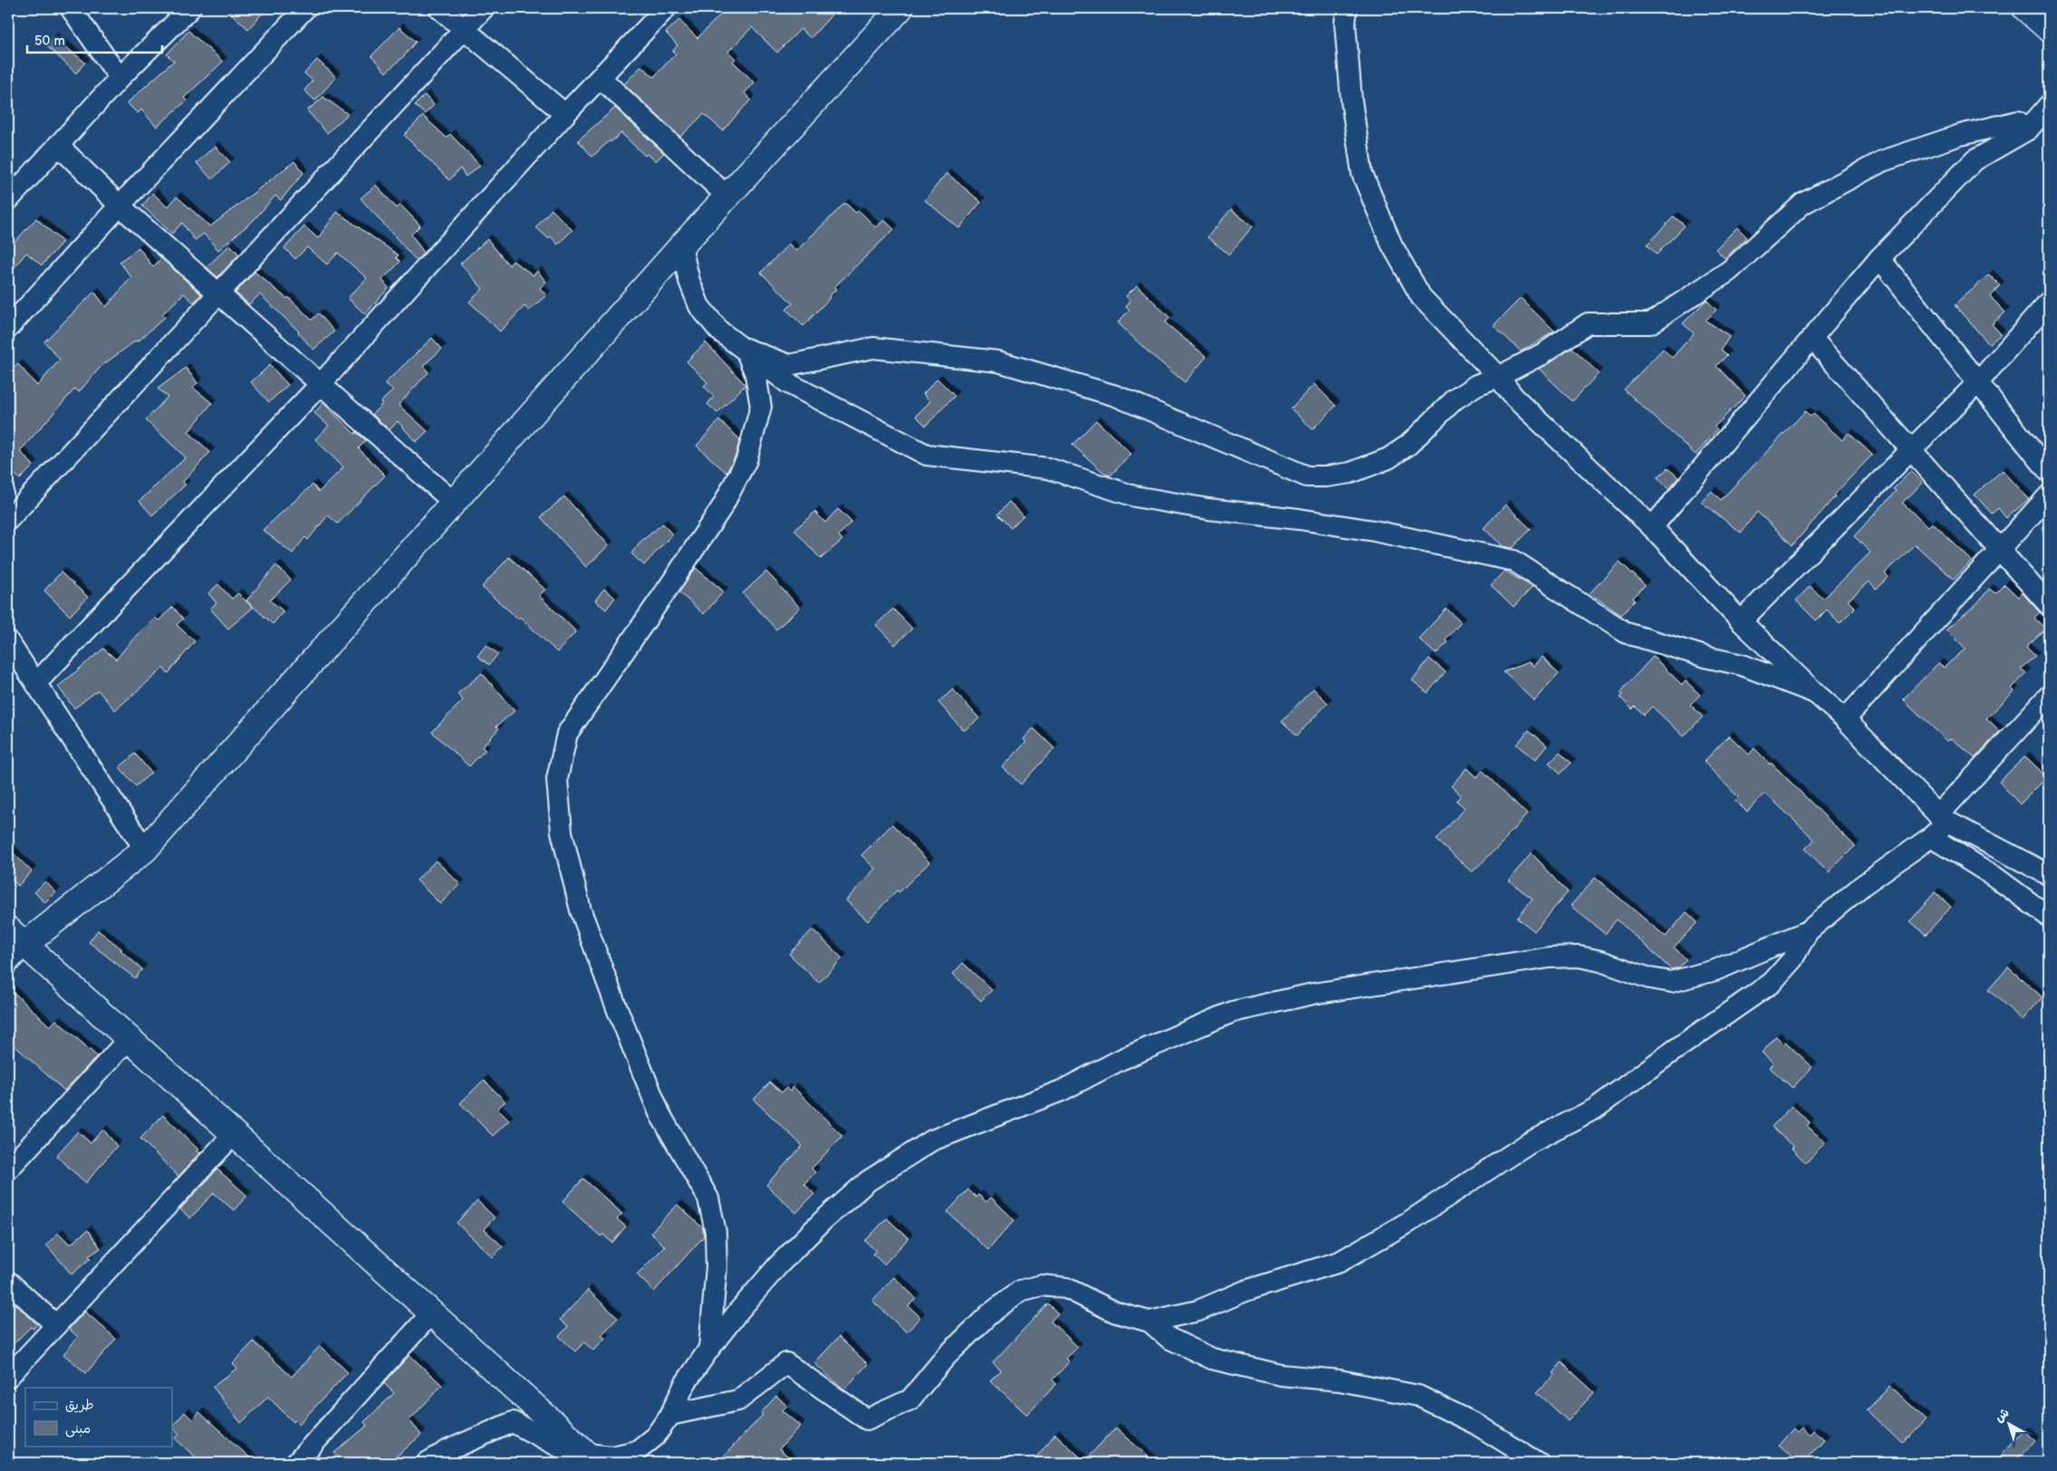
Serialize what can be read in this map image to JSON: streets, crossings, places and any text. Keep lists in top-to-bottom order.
{
  "legend": ["طريق", "مبنى"],
  "scale_bar": "50 m",
  "north": "top left"
}
